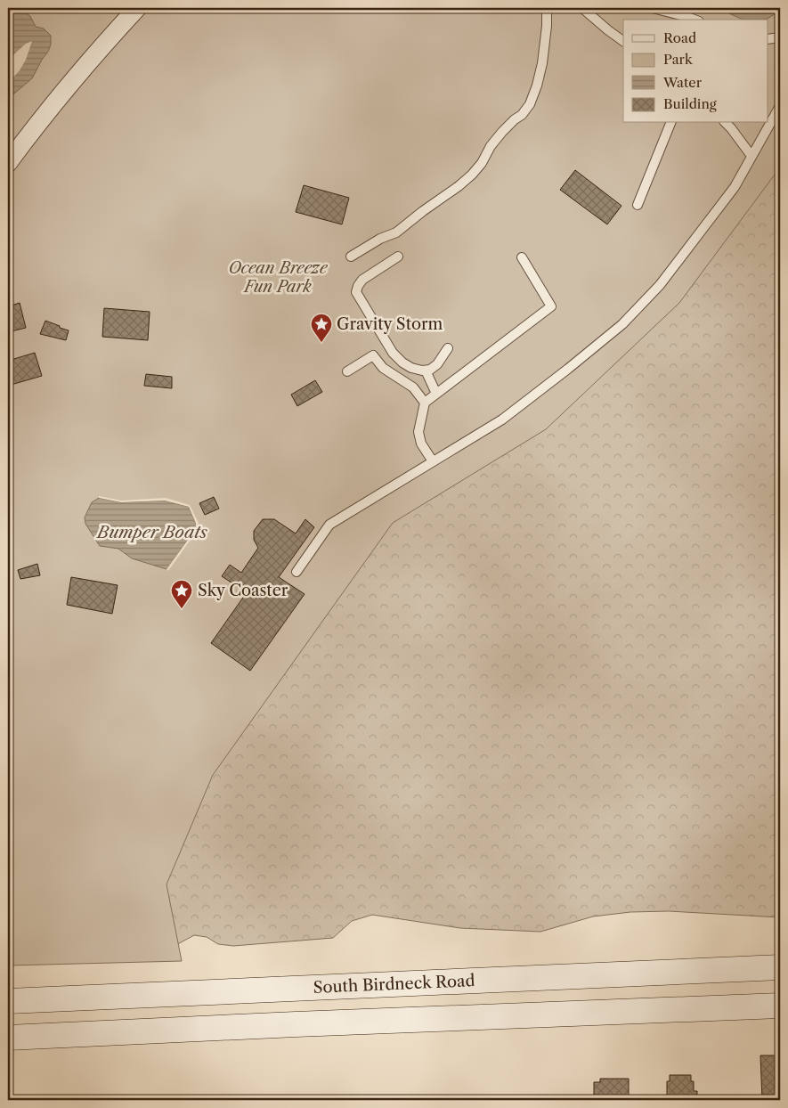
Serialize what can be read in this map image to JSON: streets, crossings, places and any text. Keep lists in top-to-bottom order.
{
  "streets": {
    "main road": ["South Birdneck Road"]
  },
  "water": ["Bumper Boats"],
  "parks": ["Ocean Breeze Fun Park"],
  "places": {
    "place": ["Gravity Storm", "Sky Coaster"]
  },
  "legend": [
    "Road",
    "Park",
    "Water",
    "Building"
  ]
}
